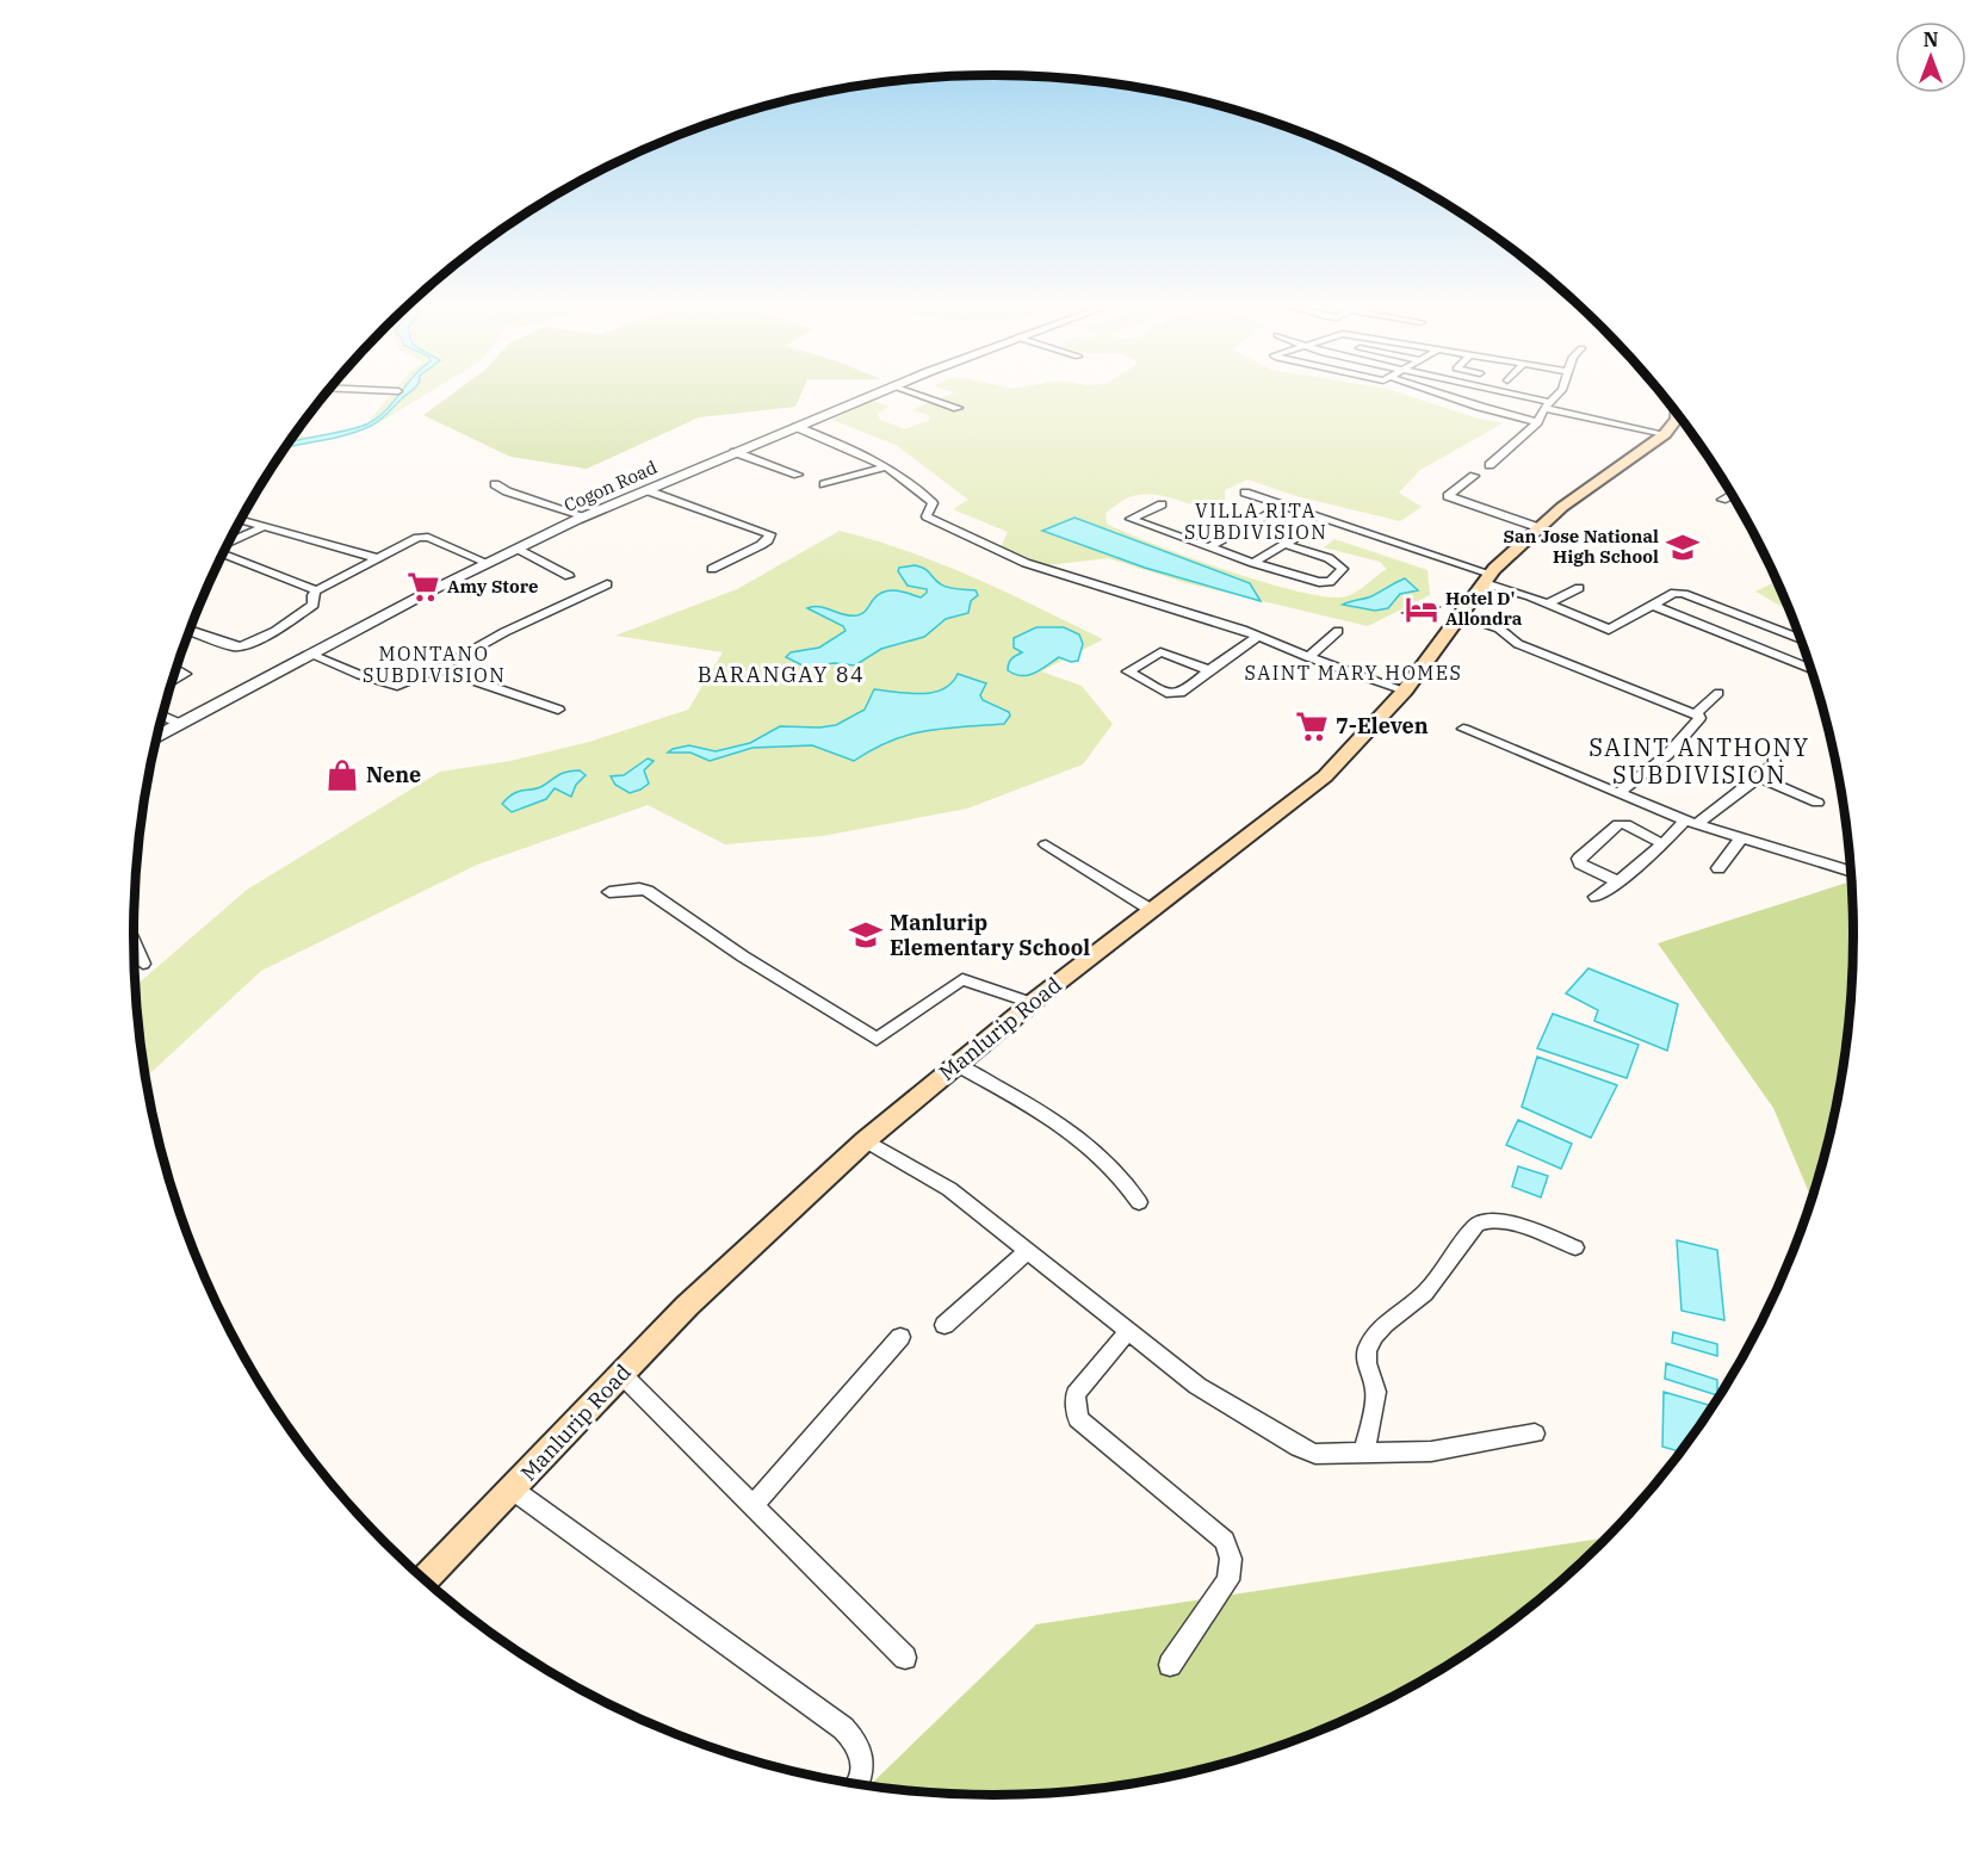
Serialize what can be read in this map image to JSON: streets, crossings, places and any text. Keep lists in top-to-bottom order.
{
  "streets": {
    "main road": ["Manlurip Road"],
    "street": ["Cogon Road"]
  },
  "districts": [
    "VILLA RITA SUBDIVISION",
    "MONTANO SUBDIVISION",
    "SAINT MARY HOMES",
    "BARANGAY 84",
    "SAINT ANTHONY SUBDIVISION"
  ],
  "places": {
    "school or university": ["San Jose National High School", "Manlurip Elementary School"],
    "supermarket": ["Amy Store", "7-Eleven"],
    "hotel": ["Hotel D' Allondra"],
    "shop": ["Nene"]
  },
  "north": "top"
}
